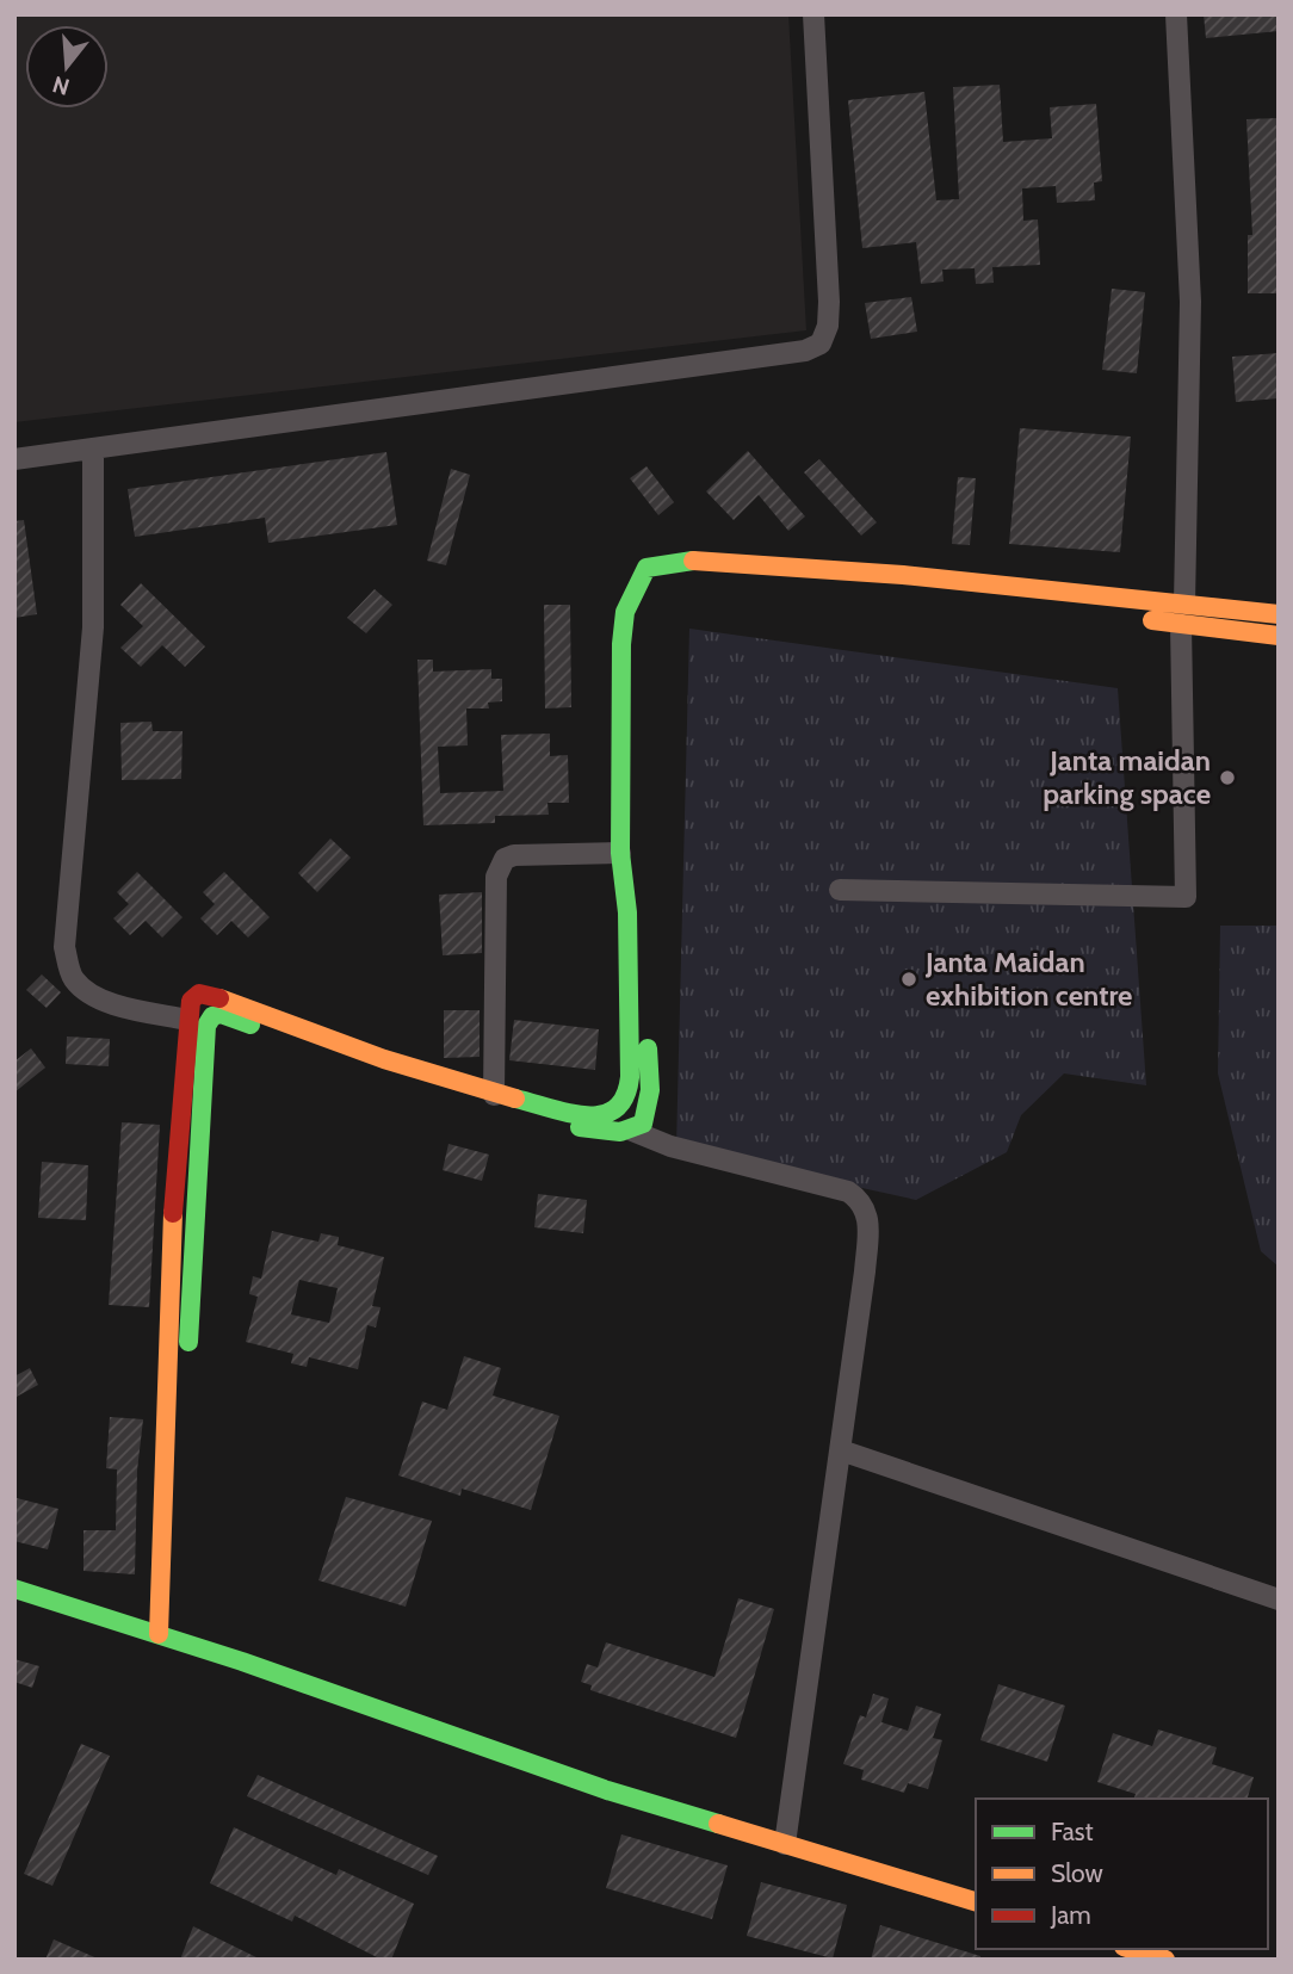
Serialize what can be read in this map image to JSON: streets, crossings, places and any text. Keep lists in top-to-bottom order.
{
  "places": ["Janta maidan parking space", "Janta Maidan exhibition centre"],
  "legend": ["Fast", "Slow", "Jam"],
  "north": "bottom"
}
